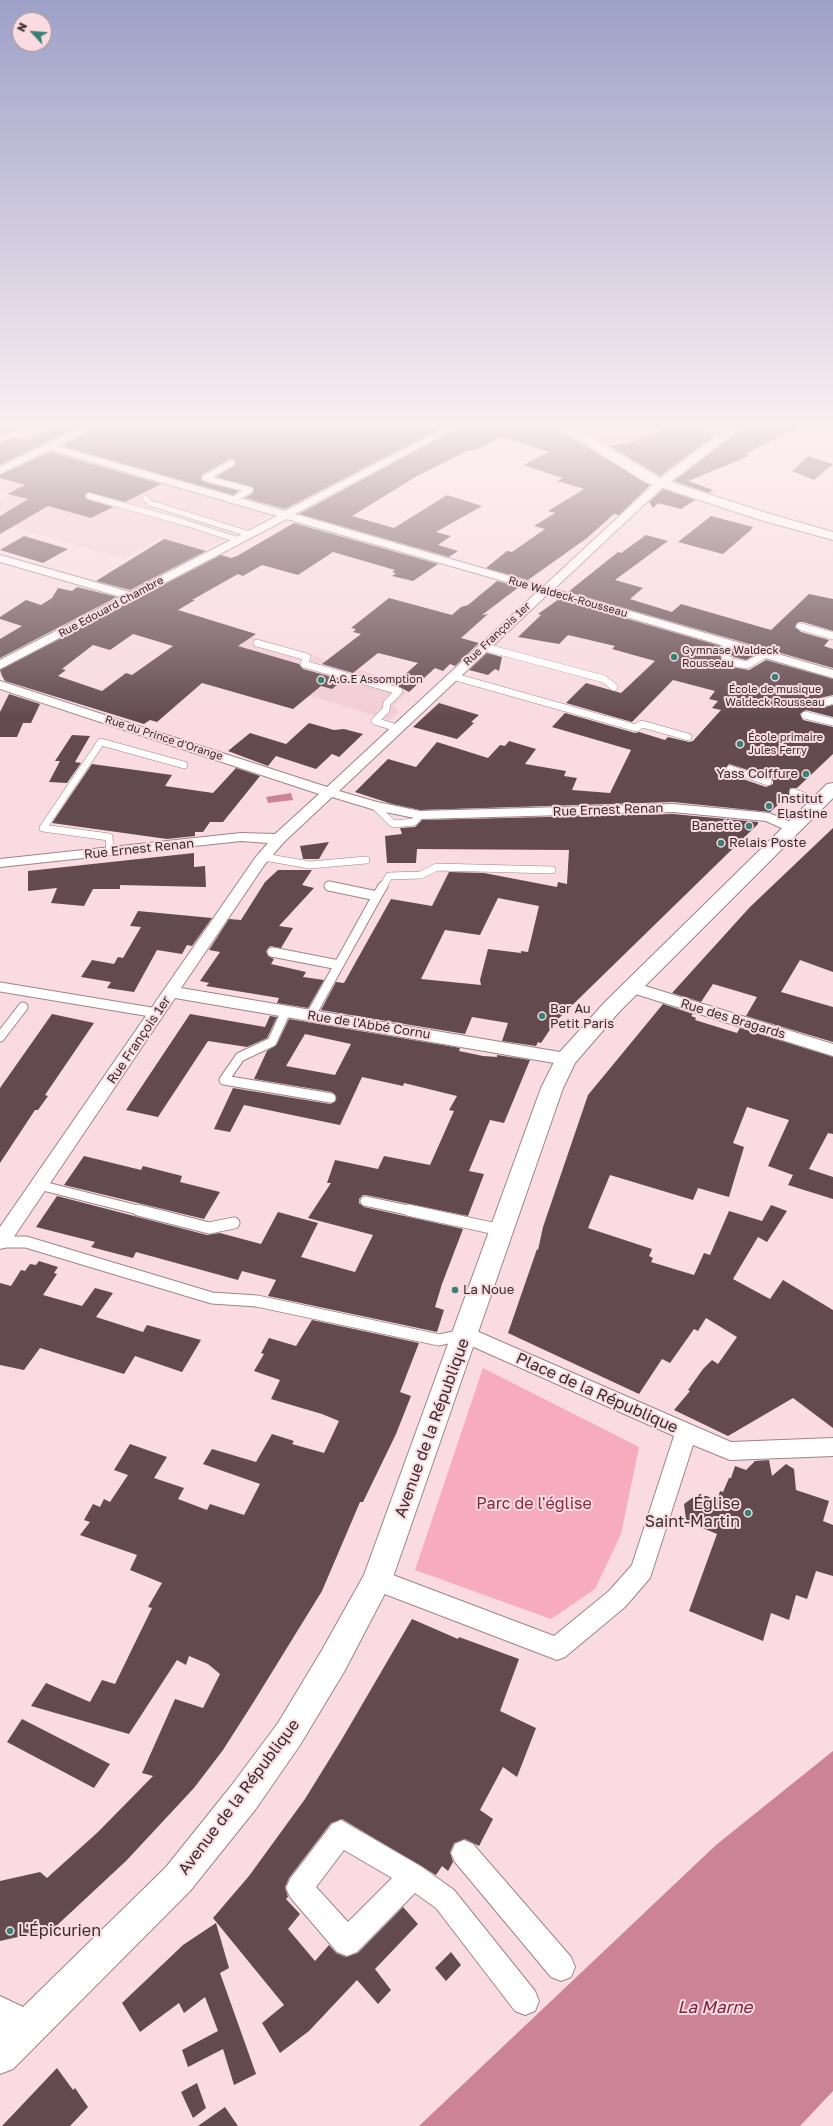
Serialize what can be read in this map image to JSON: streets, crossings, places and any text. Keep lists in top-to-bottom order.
{
  "streets": {
    "main road": ["Avenue de la République"],
    "street": [
      "Rue Waldeck-Rousseau",
      "Rue Edouard Chambre",
      "Rue François 1er",
      "Rue du Prince d'Orange",
      "Rue Ernest Renan",
      "Rue des Bragards",
      "Rue de l'Abbé Cornu",
      "Place de la République"
    ]
  },
  "crossings": [
    ["Rue Waldeck-Rousseau", "Rue François 1er"],
    ["Rue François 1er", "Rue du Prince d'Orange"],
    ["Rue François 1er", "Rue Ernest Renan"],
    ["Rue François 1er", "Rue de l'Abbé Cornu"],
    ["Rue du Prince d'Orange", "Rue Ernest Renan"],
    ["Rue Ernest Renan", "Avenue de la République"],
    ["Rue des Bragards", "Avenue de la République"],
    ["Rue de l'Abbé Cornu", "Avenue de la République"],
    ["Place de la République", "Avenue de la République"]
  ],
  "water": ["La Marne"],
  "parks": ["Parc de l'église"],
  "places": [
    "Gymnase Waldeck Rousseau",
    "École de musique Waldeck Rousseau",
    "A.G.E Assomption",
    "École primaire Jules Ferry",
    "Yass Coiffure",
    "Institut Elastine",
    "Banette",
    "Relais Poste",
    "Bar Au Petit Paris",
    "La Noue",
    "Église Saint-Martin",
    "L'Épicurien"
  ],
  "north": "top left"
}
